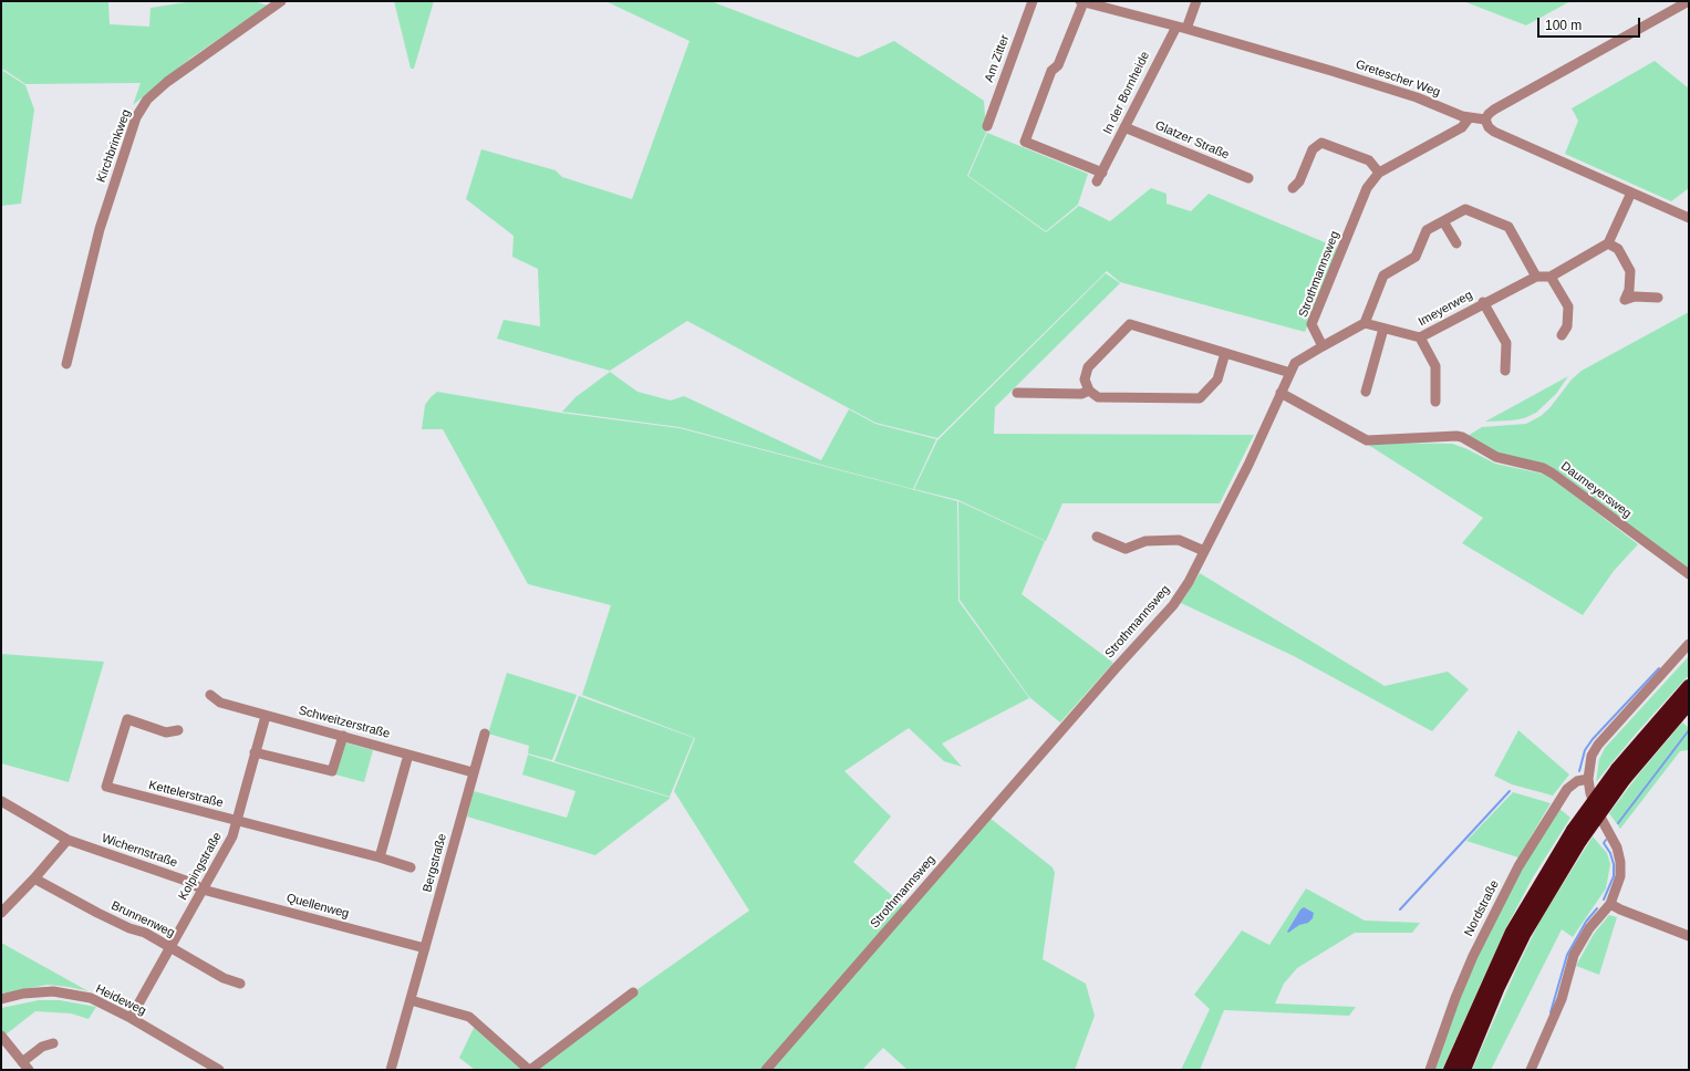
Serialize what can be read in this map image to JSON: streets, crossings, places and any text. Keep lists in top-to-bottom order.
{
  "streets": {
    "street": [
      "Am Zitter",
      "Gretescher Weg",
      "In der Bornheide",
      "Glatzer Straße",
      "Kirchbrinkweg",
      "Strothmannsweg",
      "Imeyerweg",
      "Daumeyersweg",
      "Schweitzerstraße",
      "Kettelerstraße",
      "Wichernstraße",
      "Bergstraße",
      "Kolpingstraße",
      "Quellenweg",
      "Nordstraße",
      "Brunnenweg",
      "Heideweg"
    ]
  },
  "crossings": [
    ["Gretescher Weg", "In der Bornheide"],
    ["Gretescher Weg", "Strothmannsweg"],
    ["In der Bornheide", "Glatzer Straße"],
    ["Strothmannsweg", "Daumeyersweg"],
    ["Schweitzerstraße", "Bergstraße"],
    ["Schweitzerstraße", "Kolpingstraße"],
    ["Kettelerstraße", "Kolpingstraße"],
    ["Wichernstraße", "Kolpingstraße"],
    ["Wichernstraße", "Quellenweg"],
    ["Bergstraße", "Quellenweg"],
    ["Kolpingstraße", "Quellenweg"],
    ["Kolpingstraße", "Brunnenweg"],
    ["Kolpingstraße", "Heideweg"]
  ],
  "scale_bar": "100 m"
}
